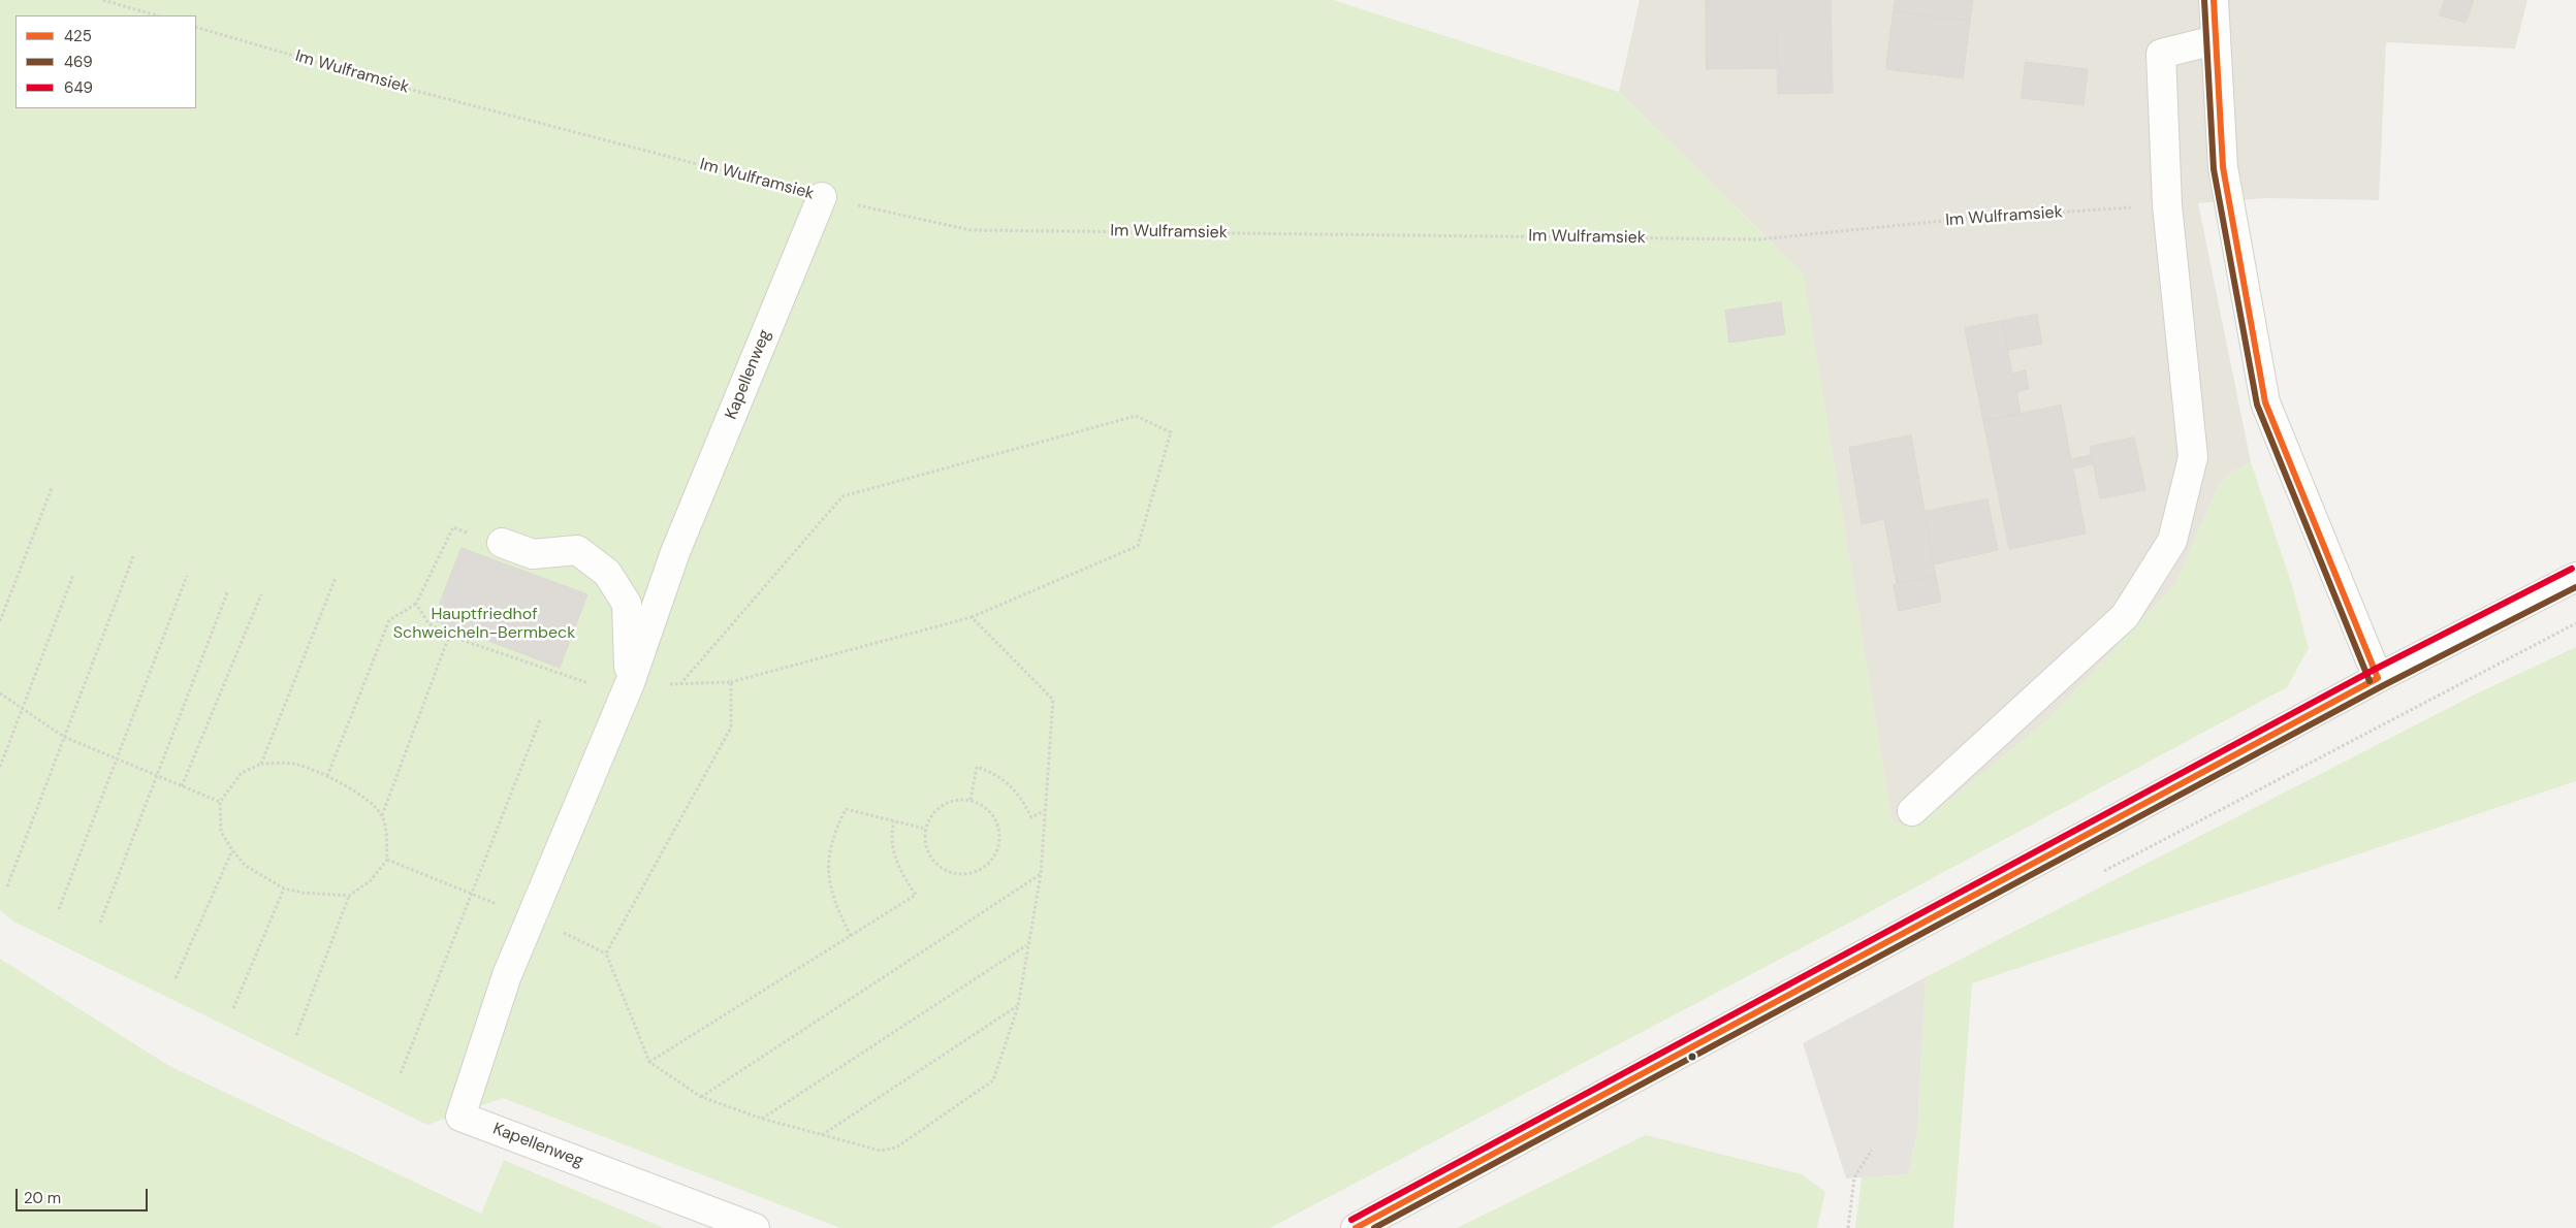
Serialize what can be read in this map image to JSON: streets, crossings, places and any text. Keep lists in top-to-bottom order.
{
  "streets": {
    "street": ["Kapellenweg"],
    "path": ["Im Wulframsiek"]
  },
  "crossings": [
    ["Im Wulframsiek", "Kapellenweg"]
  ],
  "parks": ["Hauptfriedhof Schweicheln-Bermbeck"],
  "lines": ["transit line 425", "transit line 469", "transit line 649"],
  "legend": ["425", "469", "649"],
  "scale_bar": "20 m"
}
